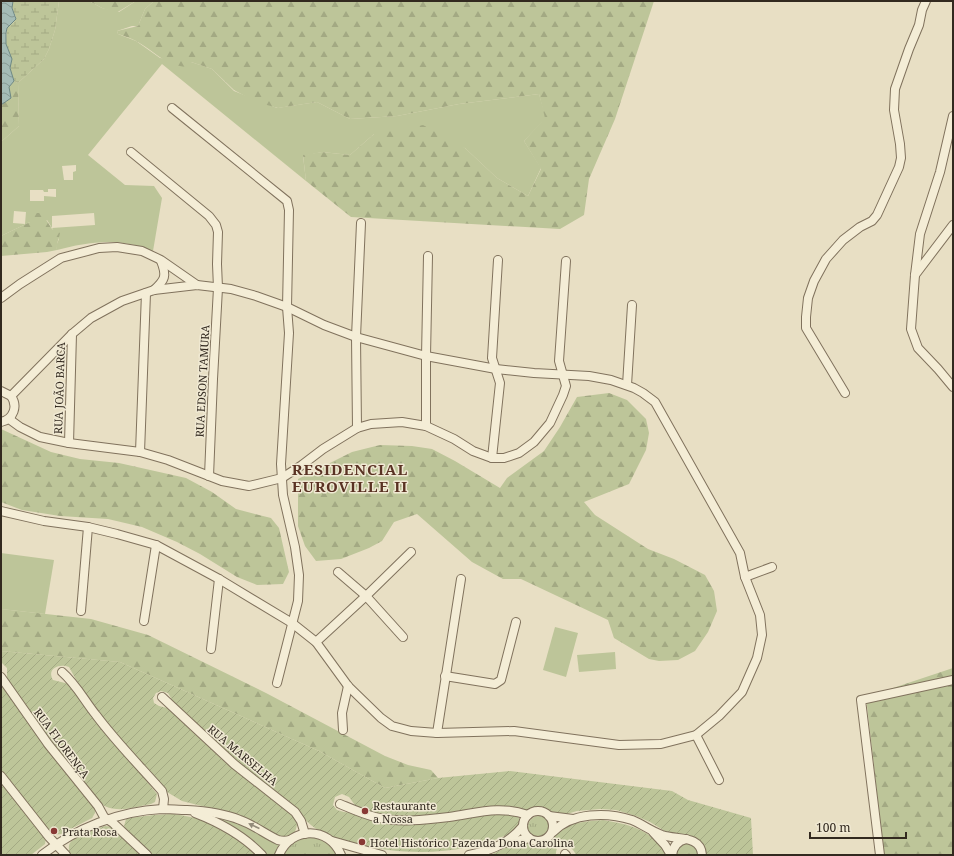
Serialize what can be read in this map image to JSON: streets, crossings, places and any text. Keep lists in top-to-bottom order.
{
  "streets": {
    "street": [
      "RUA EDSON TAMURA",
      "RUA JOÃO BARCA",
      "RUA FLORENÇA",
      "RUA MARSELHA"
    ]
  },
  "districts": ["RESIDENCIAL EUROVILLE II"],
  "places": ["Restaurante a Nossa", "Prata Rosa", "Hotel Histórico Fazenda Dona Carolina"],
  "scale_bar": "100 m"
}
